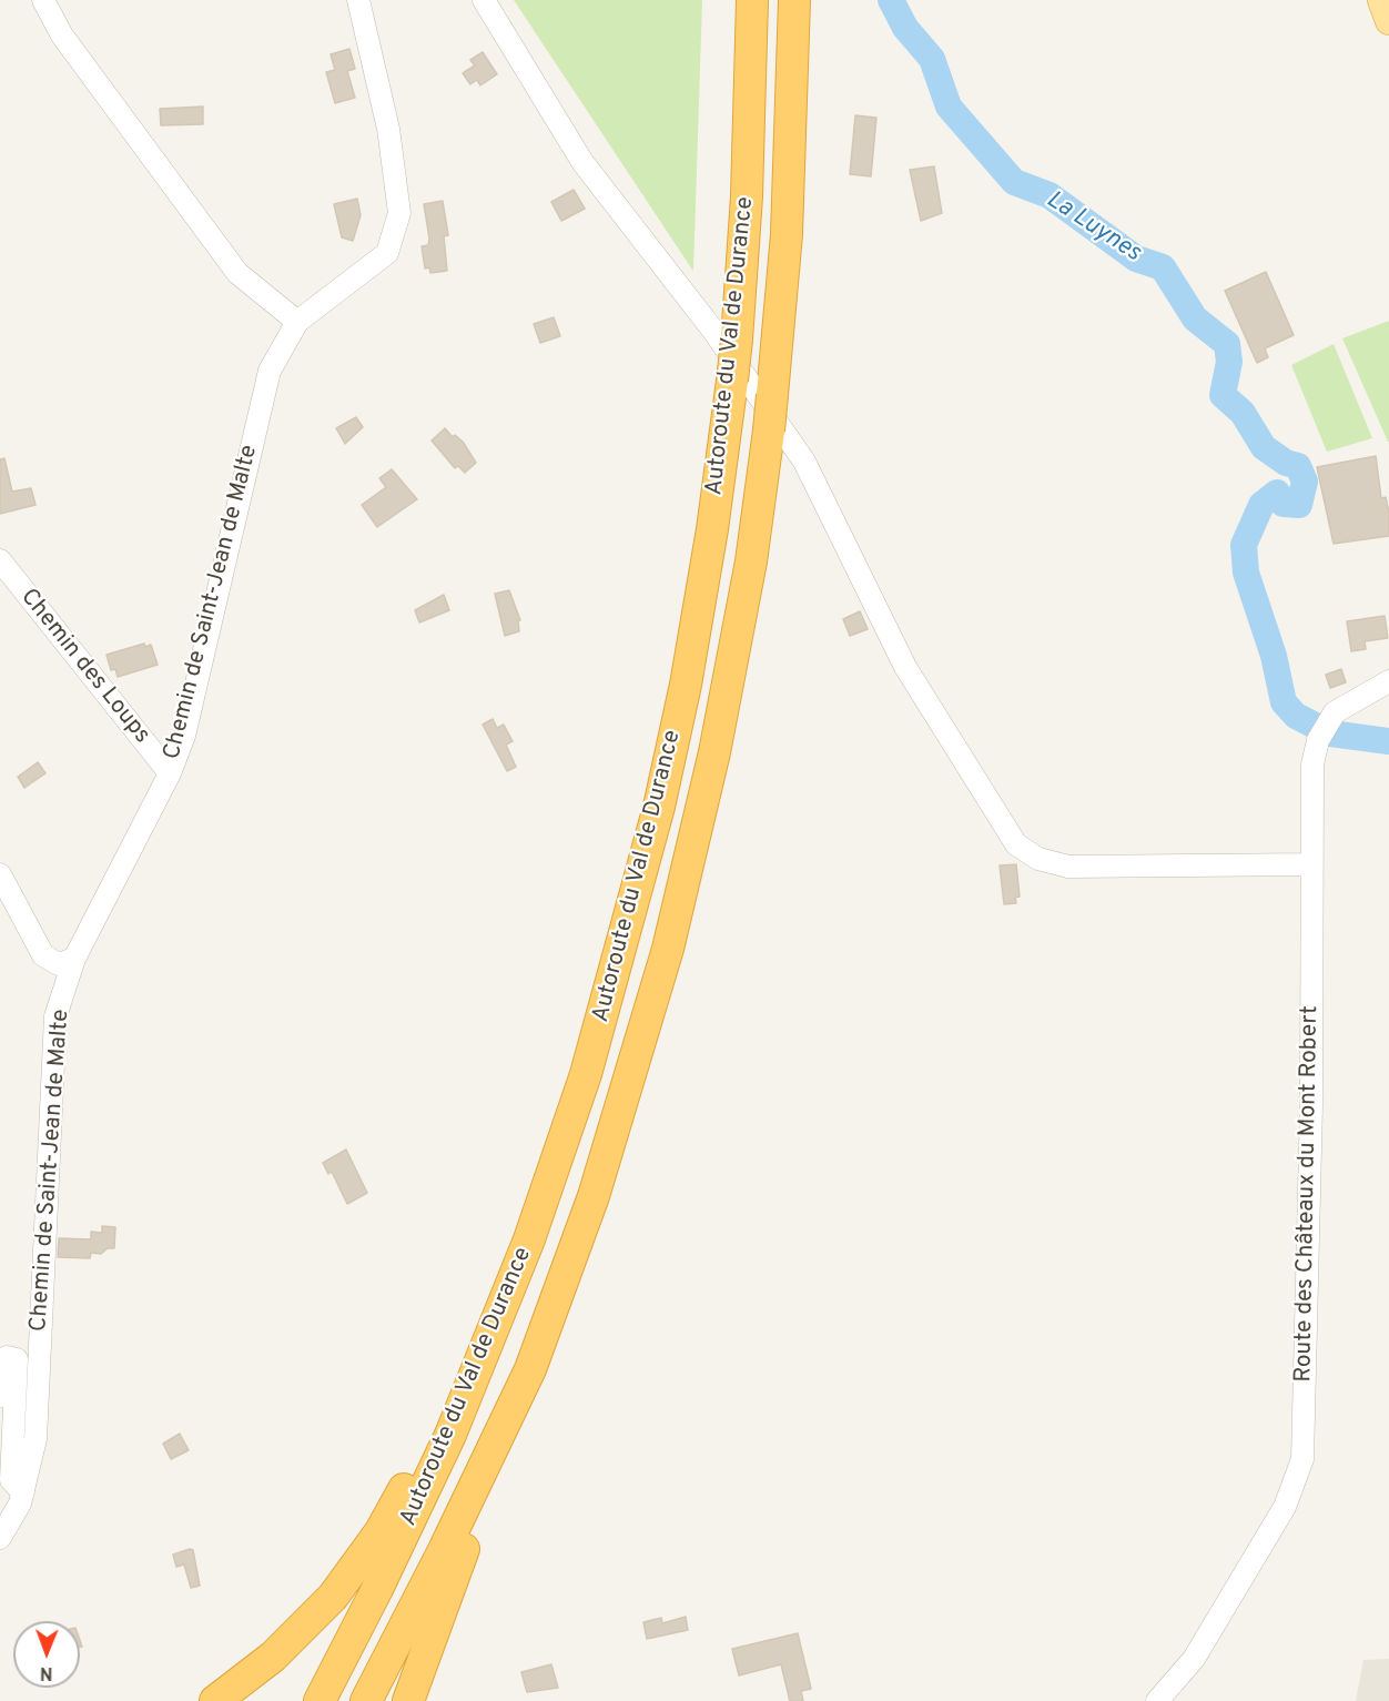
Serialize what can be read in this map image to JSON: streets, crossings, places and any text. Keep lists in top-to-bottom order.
{
  "streets": {
    "highway": ["Autoroute du Val de Durance"],
    "street": ["Chemin de Saint-Jean de Malte", "Chemin des Loups", "Route des Châteaux du Mont Robert"]
  },
  "crossings": [
    ["Chemin de Saint-Jean de Malte", "Chemin des Loups"]
  ],
  "water": ["La Luynes"],
  "north": "bottom"
}
